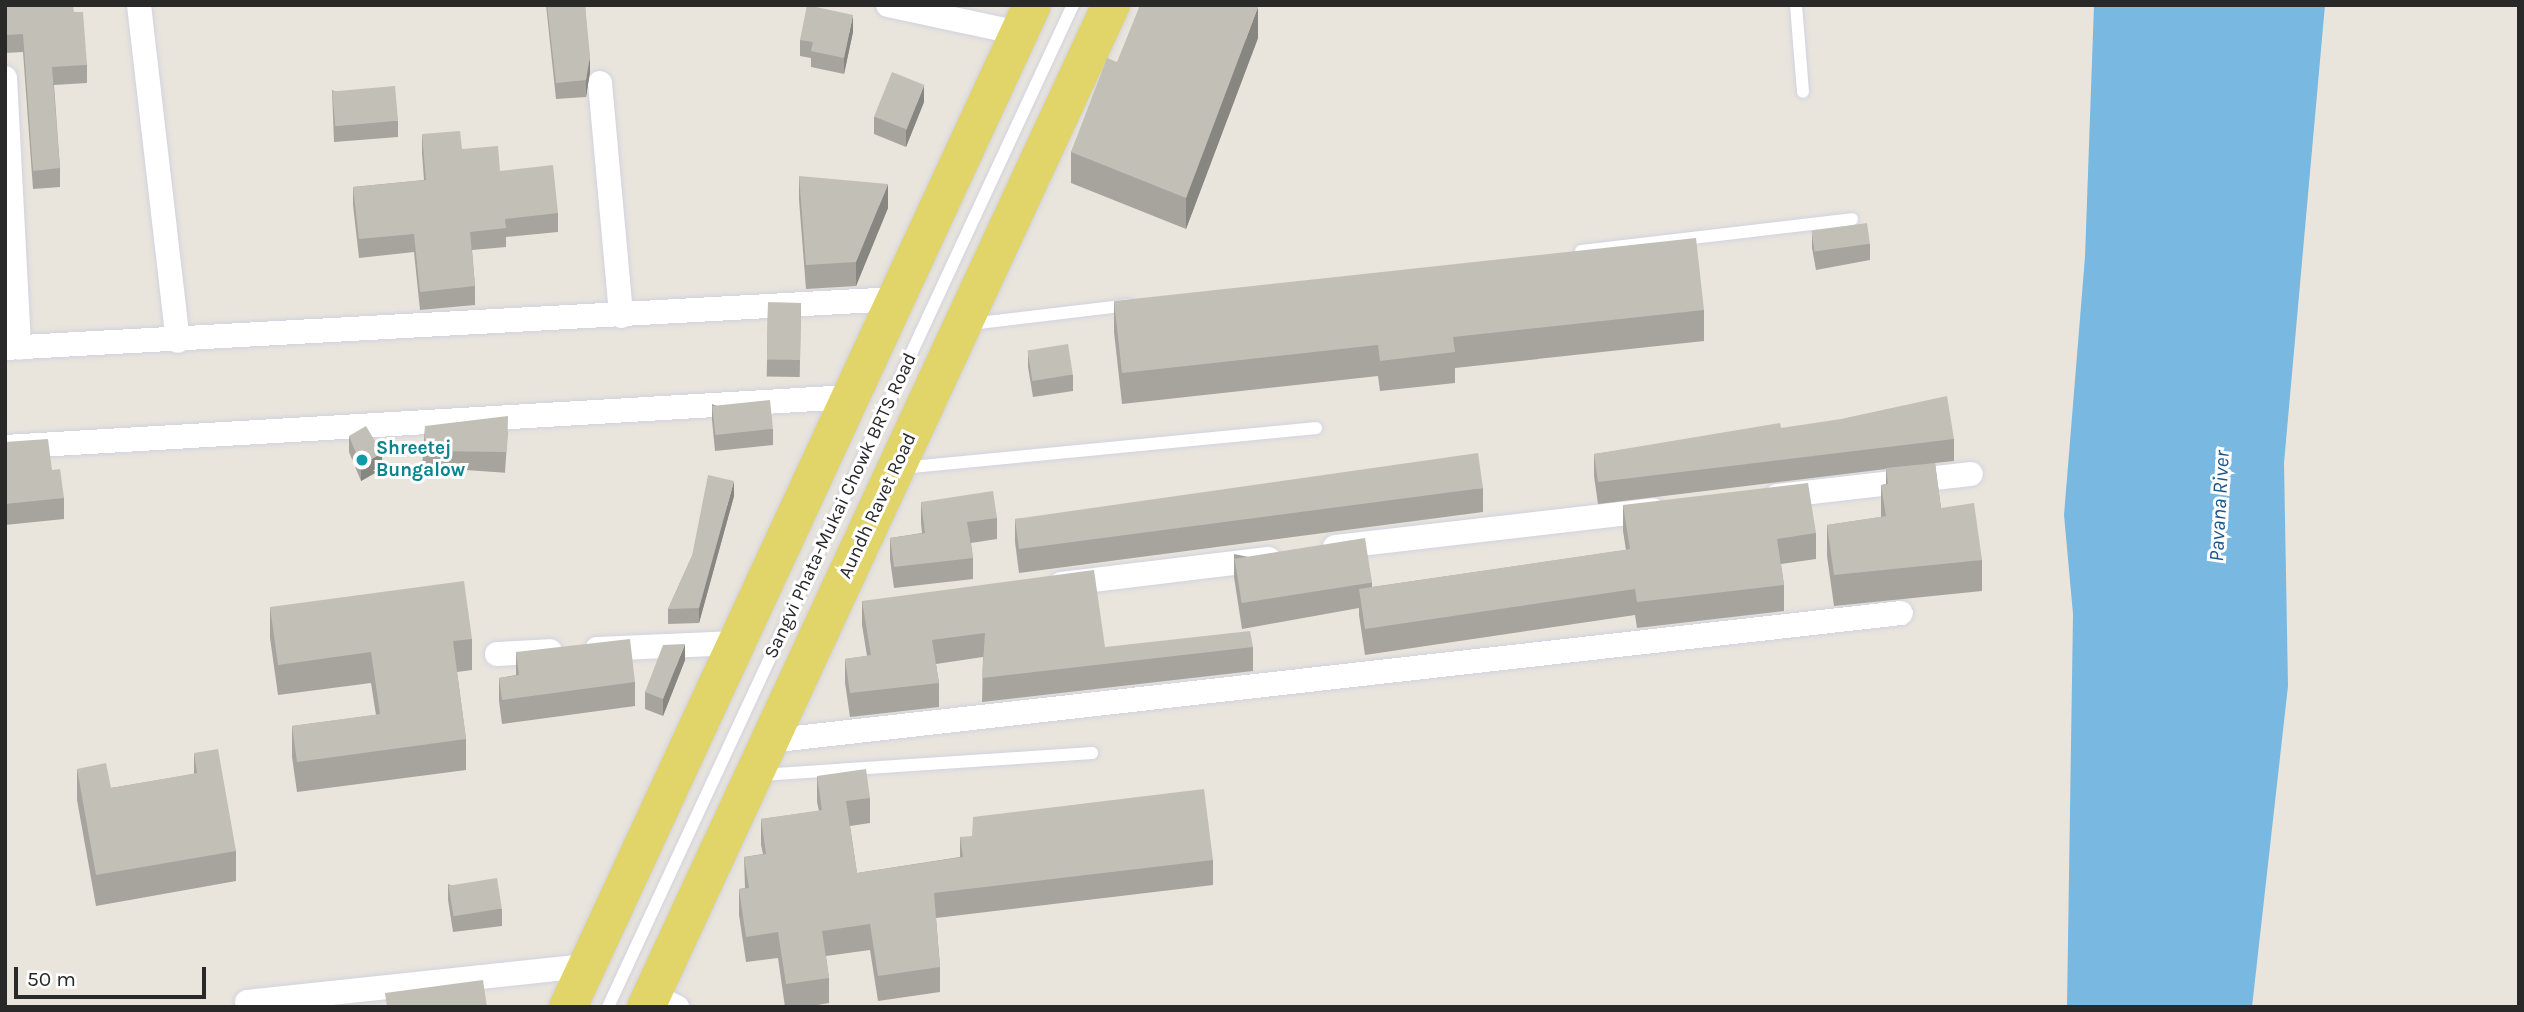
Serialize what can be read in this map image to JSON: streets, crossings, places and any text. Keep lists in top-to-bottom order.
{
  "streets": {
    "main road": ["Aundh Ravet Road"],
    "lane": ["Sangvi Phata-Mukai Chowk BRTS Road"]
  },
  "water": ["Pavana River"],
  "places": ["Shreetej Bungalow"],
  "scale_bar": "50 m"
}
